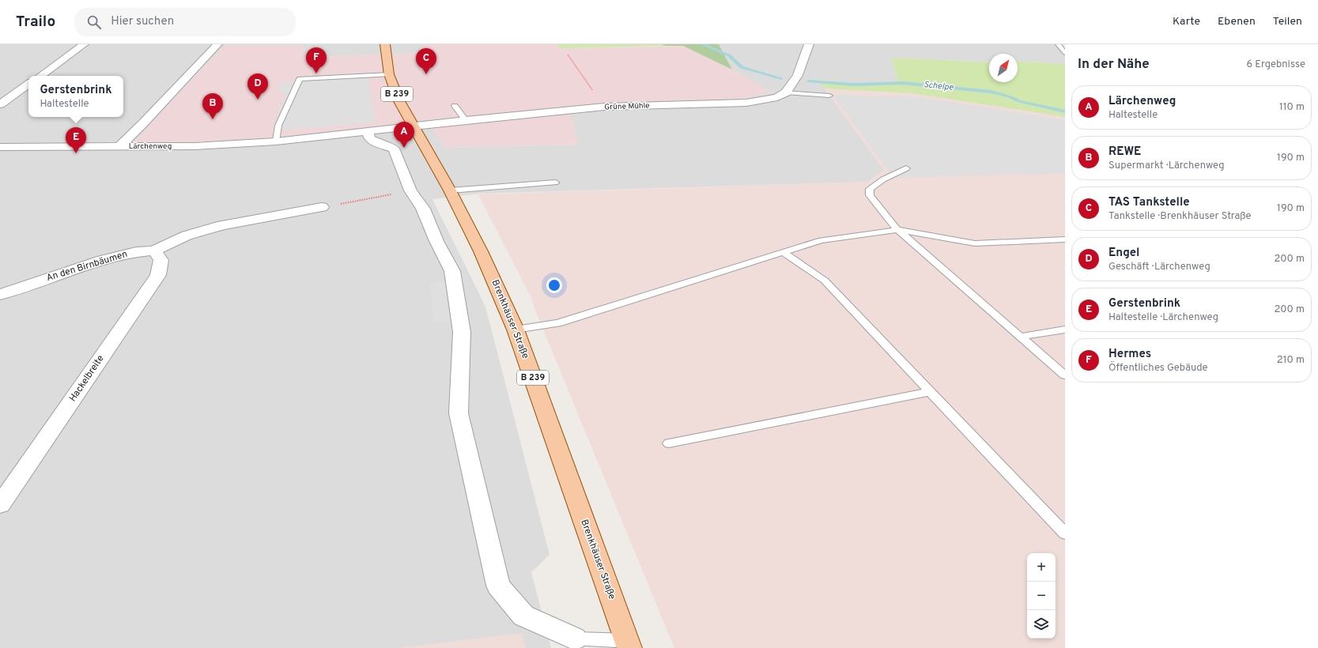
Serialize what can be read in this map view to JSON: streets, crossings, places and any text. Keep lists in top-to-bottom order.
{
  "streets": {
    "main road": ["B 239", "Brenkhäuser Straße"],
    "street": [
      "Grüne Mühle",
      "Lärchenweg",
      "An den Birnbäumen",
      "Hackelbreite"
    ]
  },
  "crossings": [
    ["Grüne Mühle", "Lärchenweg"],
    ["Grüne Mühle", "Brenkhäuser Straße"],
    ["Lärchenweg", "Brenkhäuser Straße"],
    ["An den Birnbäumen", "Hackelbreite"]
  ],
  "water": ["Schelpe"],
  "north": "top right",
  "page": {
    "header": "Trailo",
    "search": "Hier suchen",
    "nav": ["Karte", "Ebenen", "Teilen"],
    "heading": ["In der Nähe", "6 Ergebnisse"],
    "pins": [
      "F",
      "C",
      "D",
      "B",
      "A",
      "E"
    ],
    "popup": ["Gerstenbrink", "Haltestelle"],
    "list": [
      {
        "mark": "A",
        "name": "Lärchenweg",
        "note": "Haltestelle",
        "value": "110 m"
      },
      {
        "mark": "B",
        "name": "REWE",
        "note": "Supermarkt · Lärchenweg",
        "value": "190 m"
      },
      {
        "mark": "C",
        "name": "TAS Tankstelle",
        "note": "Tankstelle · Brenkhäuser Straße",
        "value": "190 m"
      },
      {
        "mark": "D",
        "name": "Engel",
        "note": "Geschäft · Lärchenweg",
        "value": "200 m"
      },
      {
        "mark": "E",
        "name": "Gerstenbrink",
        "note": "Haltestelle · Lärchenweg",
        "value": "200 m"
      },
      {
        "mark": "F",
        "name": "Hermes",
        "note": "Öffentliches Gebäude",
        "value": "210 m"
      }
    ],
    "map_buttons": ["+", "−"]
  }
}
